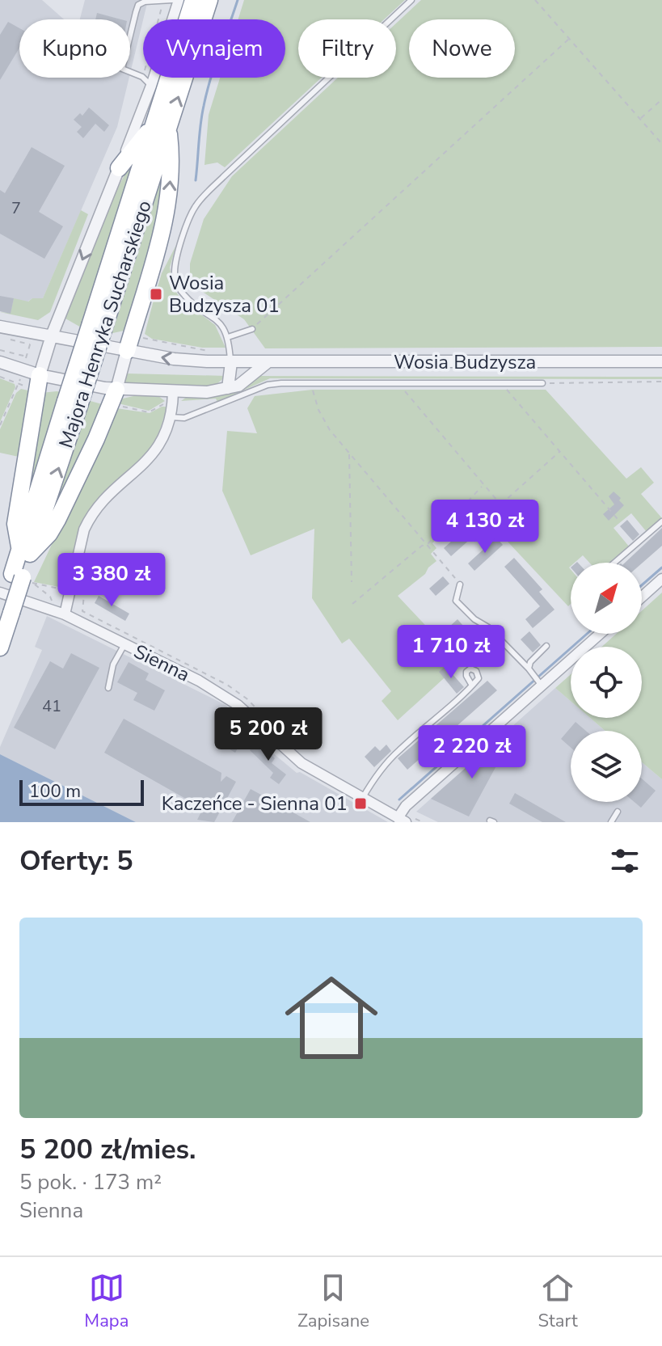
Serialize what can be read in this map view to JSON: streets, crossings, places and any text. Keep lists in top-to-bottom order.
{
  "streets": {
    "highway": ["Majora Henryka Sucharskiego"],
    "street": ["Wosia Budzysza", "Sienna"]
  },
  "crossings": [
    ["Majora Henryka Sucharskiego", "Wosia Budzysza"]
  ],
  "places": {
    "transit": ["Wosia Budzysza 01", "Kaczeńce - Sienna 01"]
  },
  "house_numbers": ["7", "41"],
  "scale_bar": "100 m",
  "north": "top right",
  "page": {
    "chip": [
      "Kupno",
      "Wynajem",
      "Filtry",
      "Nowe"
    ],
    "price": [
      "4 130 zł",
      "3 380 zł",
      "1 710 zł",
      "5 200 zł",
      "2 220 zł"
    ],
    "scale": "100 m",
    "heading": "Oferty: 5",
    "list": [
      {
        "name": "5 200 zł/mies.",
        "note": "5 pok. · 173 m² · Sienna"
      }
    ],
    "tabs": ["Mapa", "Zapisane", "Start"]
  }
}
